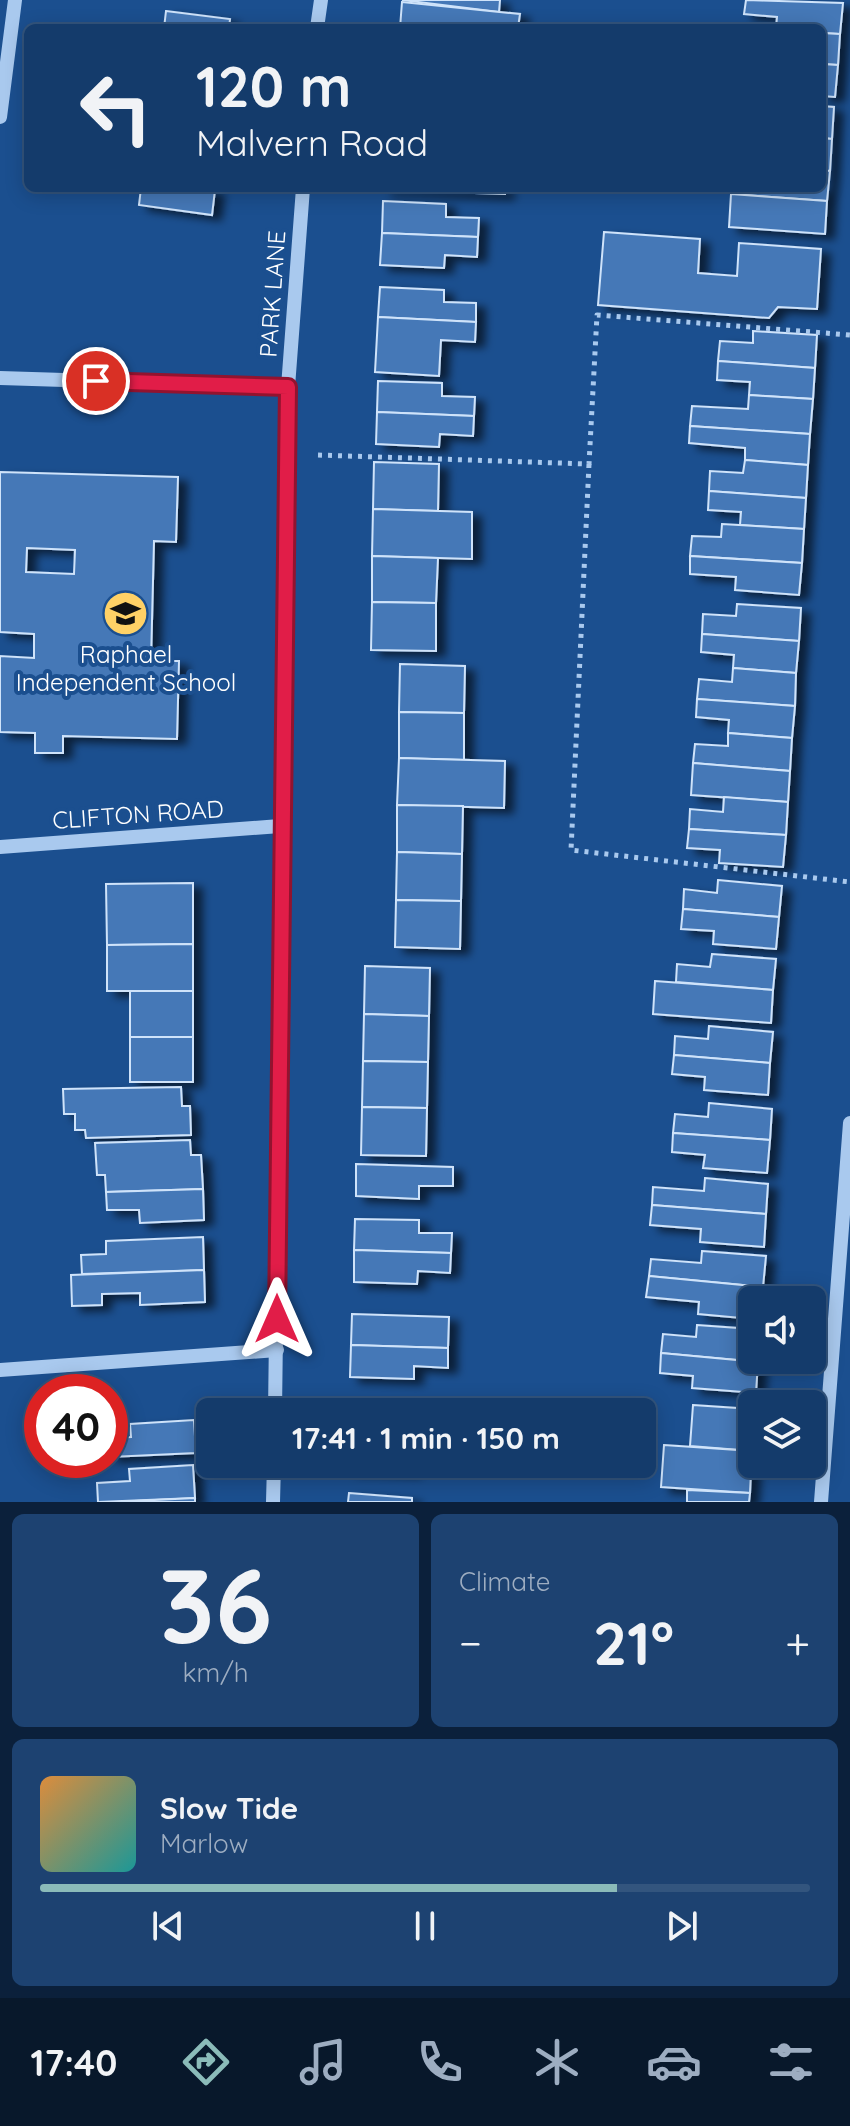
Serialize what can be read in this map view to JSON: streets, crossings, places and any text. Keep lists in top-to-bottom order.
{
  "streets": {
    "street": ["PARK LANE", "CLIFTON ROAD"]
  },
  "crossings": [
    ["PARK LANE", "CLIFTON ROAD"]
  ],
  "places": {
    "school or university": ["Raphael Independent School"]
  },
  "page": {
    "turn": ["120 m", "Malvern Road"],
    "limit": "40",
    "trip": "17:41 · 1 min · 150 m",
    "tile": [
      ["36", "km/h"],
      "Climate"
    ],
    "heat": ["−", "21°", "+"],
    "song": ["Slow Tide", "Marlow"],
    "tabs": "17:40"
  }
}
